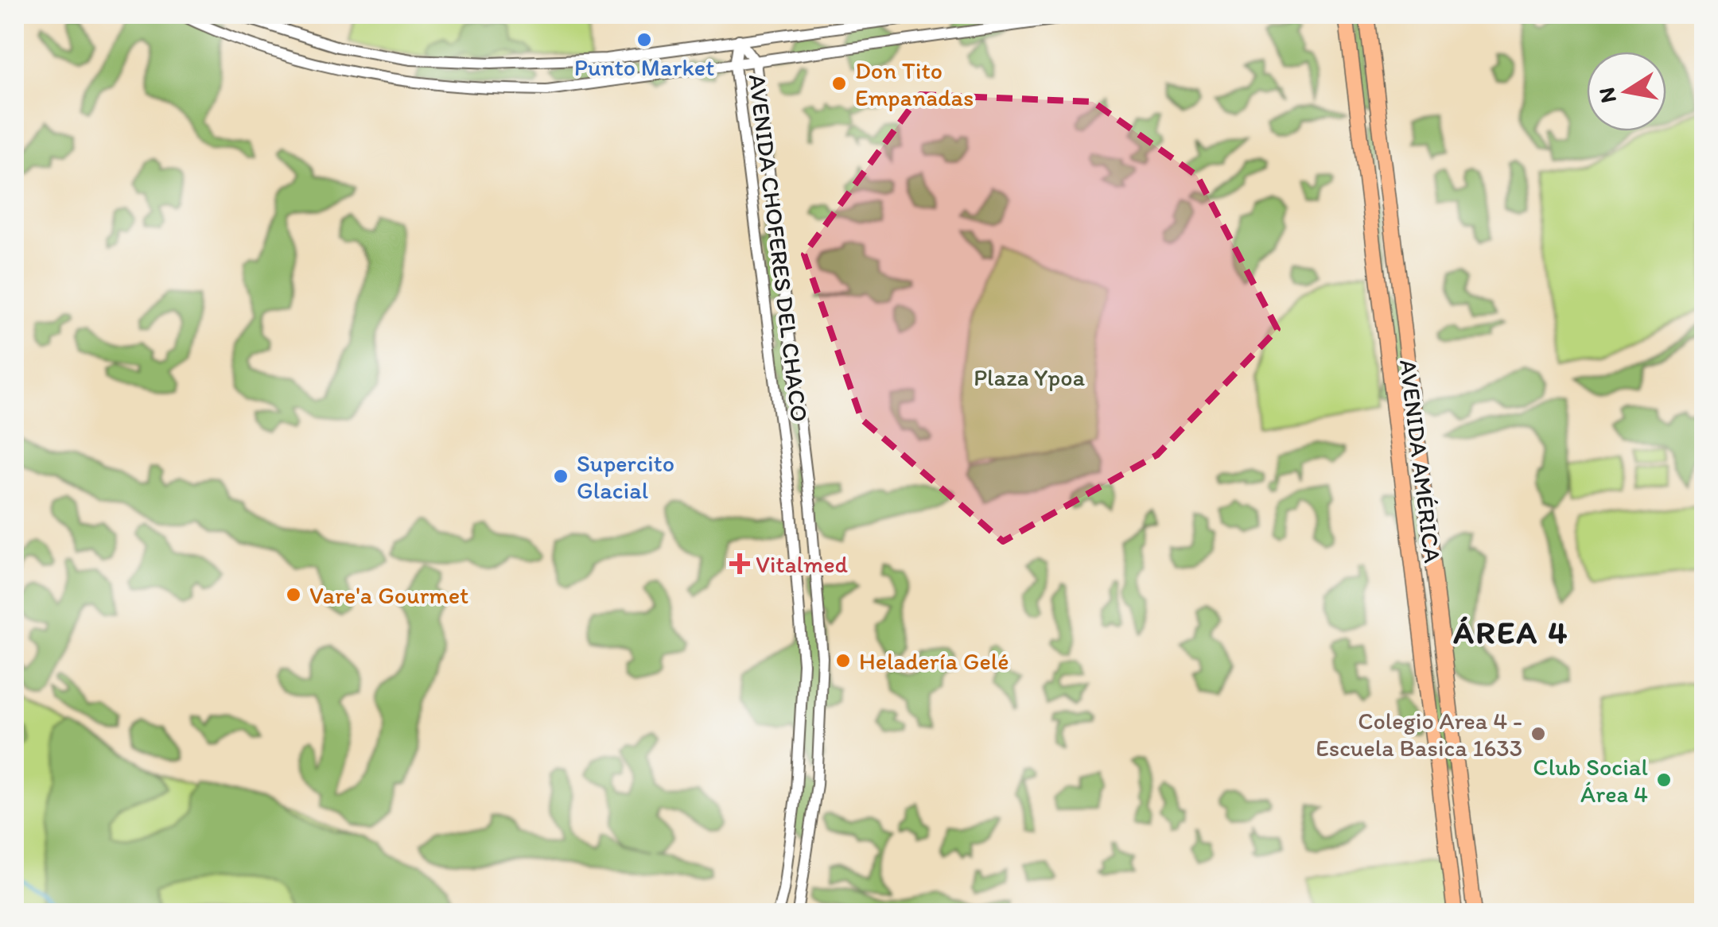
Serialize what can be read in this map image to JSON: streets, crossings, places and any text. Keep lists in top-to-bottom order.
{
  "streets": {
    "main road": ["AVENIDA AMÉRICA"],
    "street": ["AVENIDA CHOFERES DEL CHACO"]
  },
  "districts": ["ÁREA 4"],
  "parks": ["Plaza Ypoa"],
  "places": {
    "other": [
      "Punto Market",
      "Don Tito Empanadas",
      "Supercito Glacial",
      "Vare'a Gourmet",
      "Heladería Gelé",
      "Colegio Area 4 - Escuela Basica 1633",
      "Club Social Área 4"
    ],
    "health": ["Vitalmed"]
  },
  "north": "left"
}
